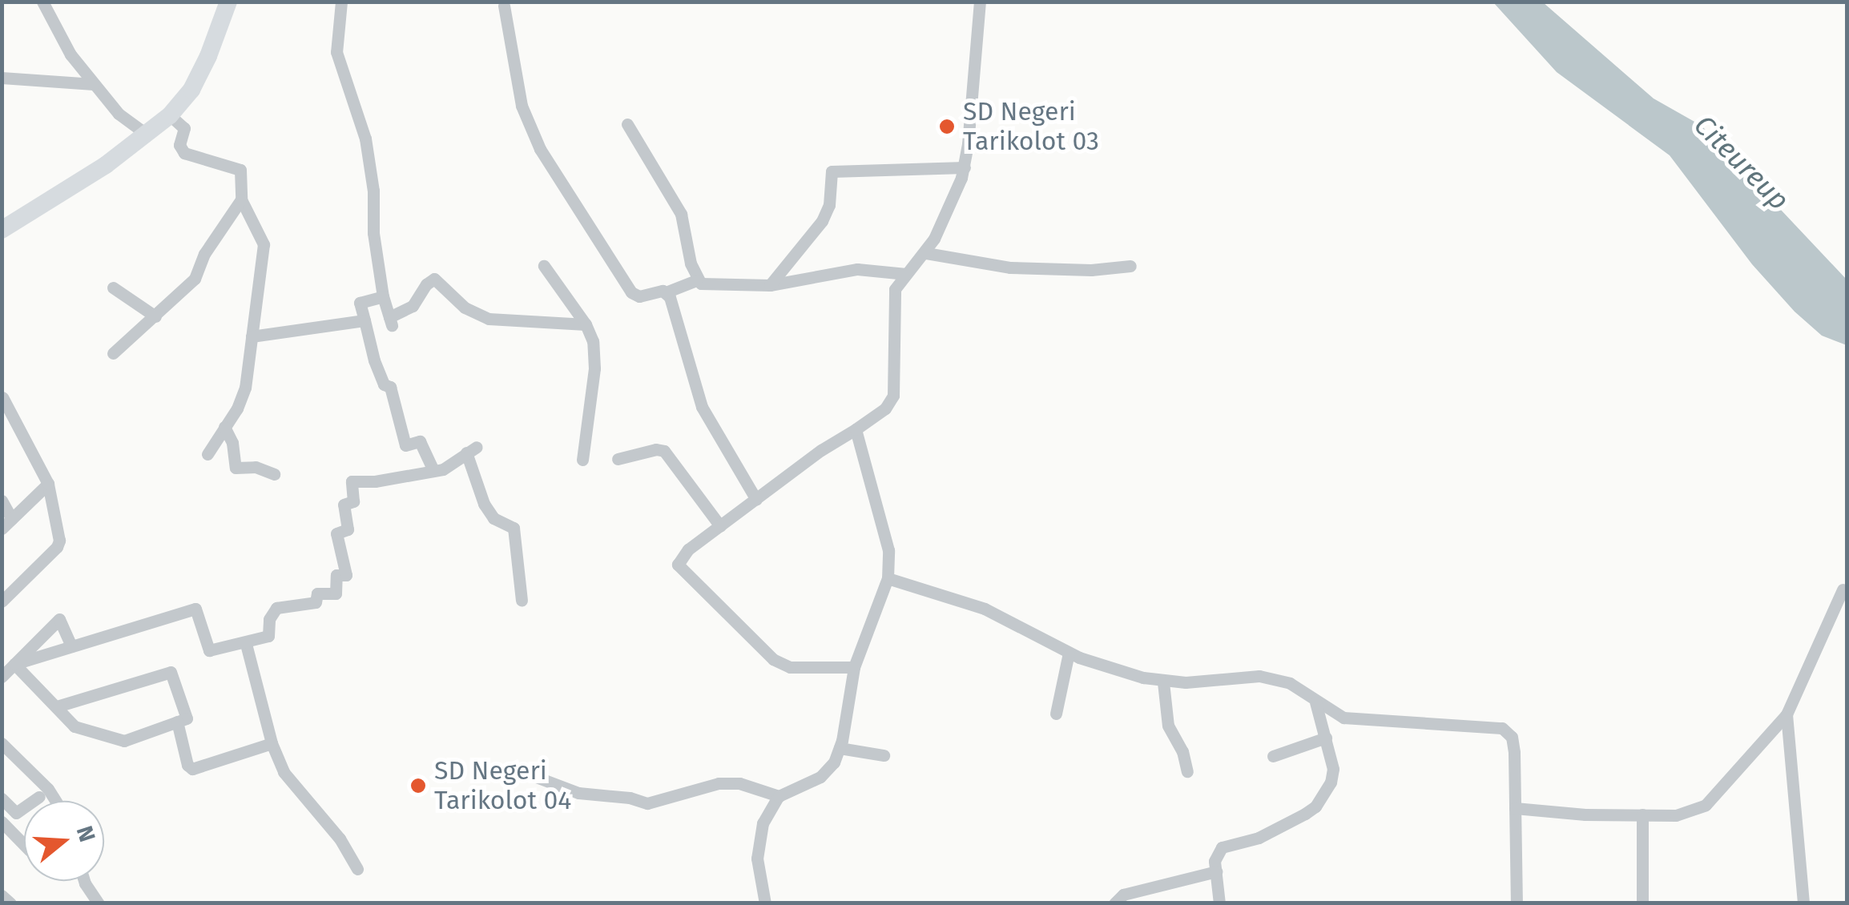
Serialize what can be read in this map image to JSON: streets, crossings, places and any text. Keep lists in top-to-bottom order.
{
  "water": ["Citeureup"],
  "places": ["SD Negeri Tarikolot 03", "SD Negeri Tarikolot 04"],
  "north": "right"
}
